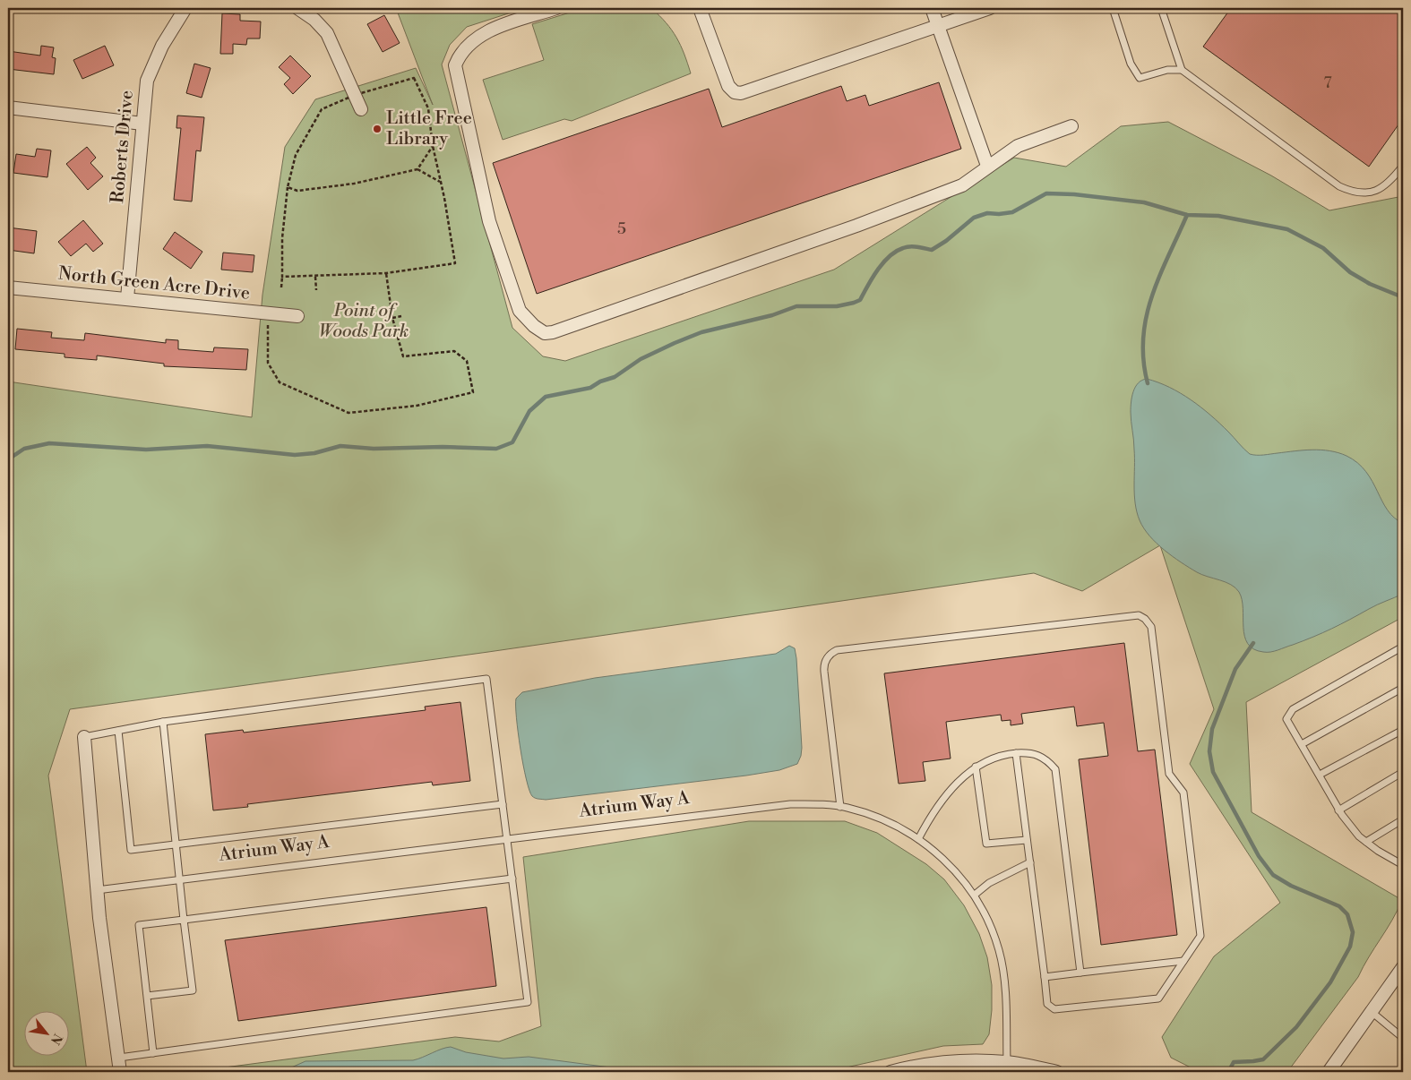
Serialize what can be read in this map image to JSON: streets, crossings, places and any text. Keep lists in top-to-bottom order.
{
  "streets": {
    "street": ["Roberts Drive", "North Green Acre Drive"],
    "lane": ["Atrium Way A"]
  },
  "crossings": [
    ["Roberts Drive", "North Green Acre Drive"]
  ],
  "parks": ["Point of Woods Park"],
  "places": ["Little Free Library"],
  "house_numbers": ["7", "5"],
  "north": "bottom right"
}
